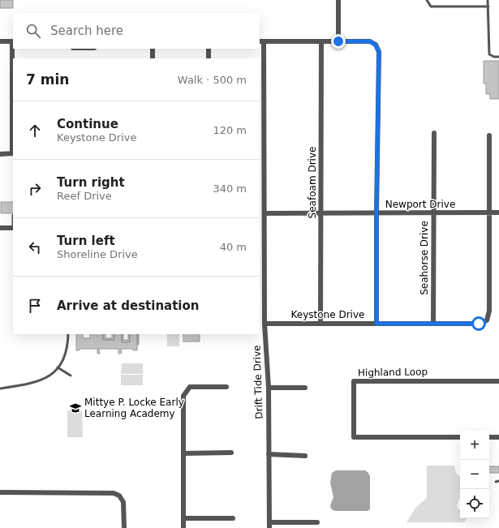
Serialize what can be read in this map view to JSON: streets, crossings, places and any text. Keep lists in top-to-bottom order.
{
  "streets": {
    "street": [
      "Seafoam Drive",
      "Newport Drive",
      "Seahorse Drive",
      "Keystone Drive",
      "Highland Loop",
      "Drift Tide Drive"
    ]
  },
  "crossings": [
    ["Seafoam Drive", "Newport Drive"],
    ["Seafoam Drive", "Keystone Drive"],
    ["Newport Drive", "Seahorse Drive"],
    ["Newport Drive", "Keystone Drive"],
    ["Newport Drive", "Drift Tide Drive"],
    ["Seahorse Drive", "Keystone Drive"],
    ["Keystone Drive", "Drift Tide Drive"]
  ],
  "places": {
    "school or university": ["Mittye P. Locke Early Learning Academy"]
  },
  "page": {
    "search": "Search here",
    "heading": ["7 min", "Walk · 500 m"],
    "list": [
      ["Continue", "Keystone Drive", "120 m"],
      ["Turn right", "Reef Drive", "340 m"],
      ["Turn left", "Shoreline Drive", "40 m"],
      "Arrive at destination"
    ],
    "map_buttons": ["+", "−"]
  }
}
